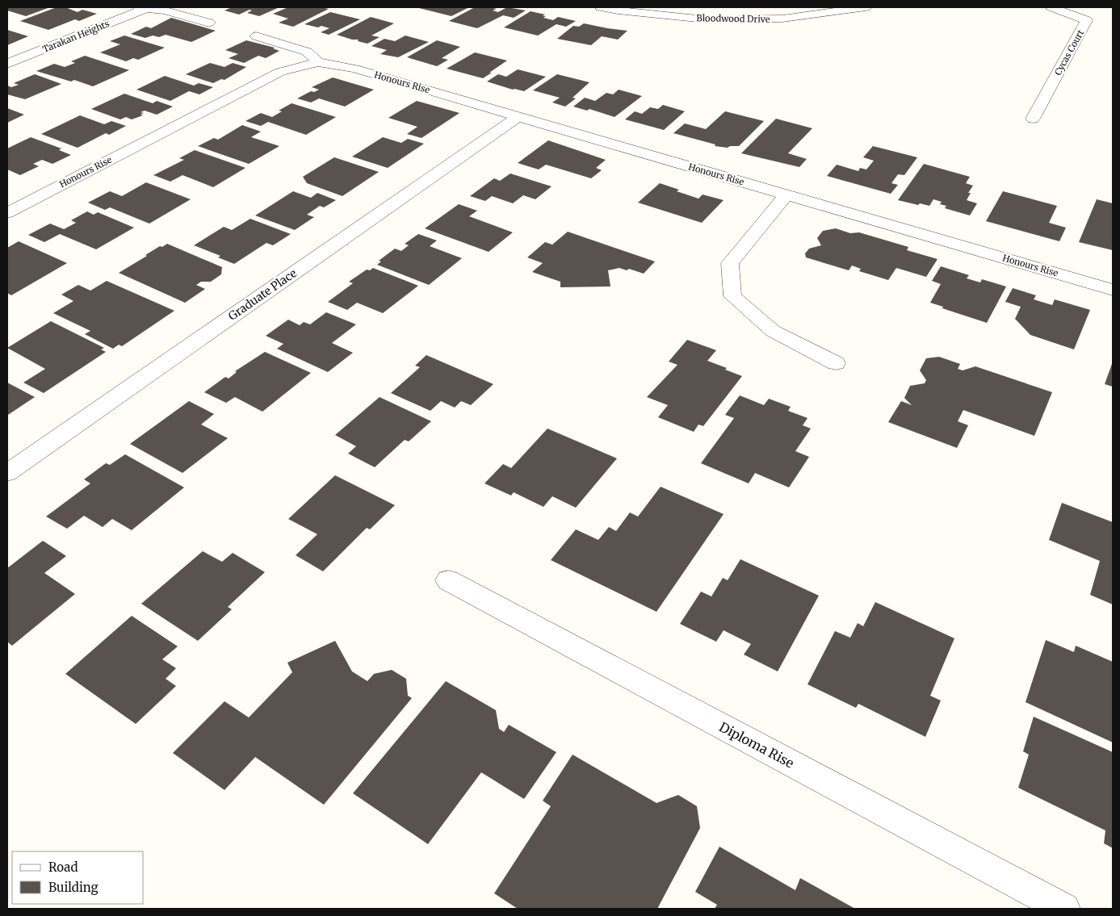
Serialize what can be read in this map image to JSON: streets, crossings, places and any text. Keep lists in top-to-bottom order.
{
  "streets": {
    "street": [
      "Bloodwood Drive",
      "Tarakan Heights",
      "Cycas Court",
      "Honours Rise",
      "Graduate Place",
      "Diploma Rise"
    ]
  },
  "crossings": [
    ["Honours Rise", "Graduate Place"]
  ],
  "legend": ["Road", "Building"]
}
